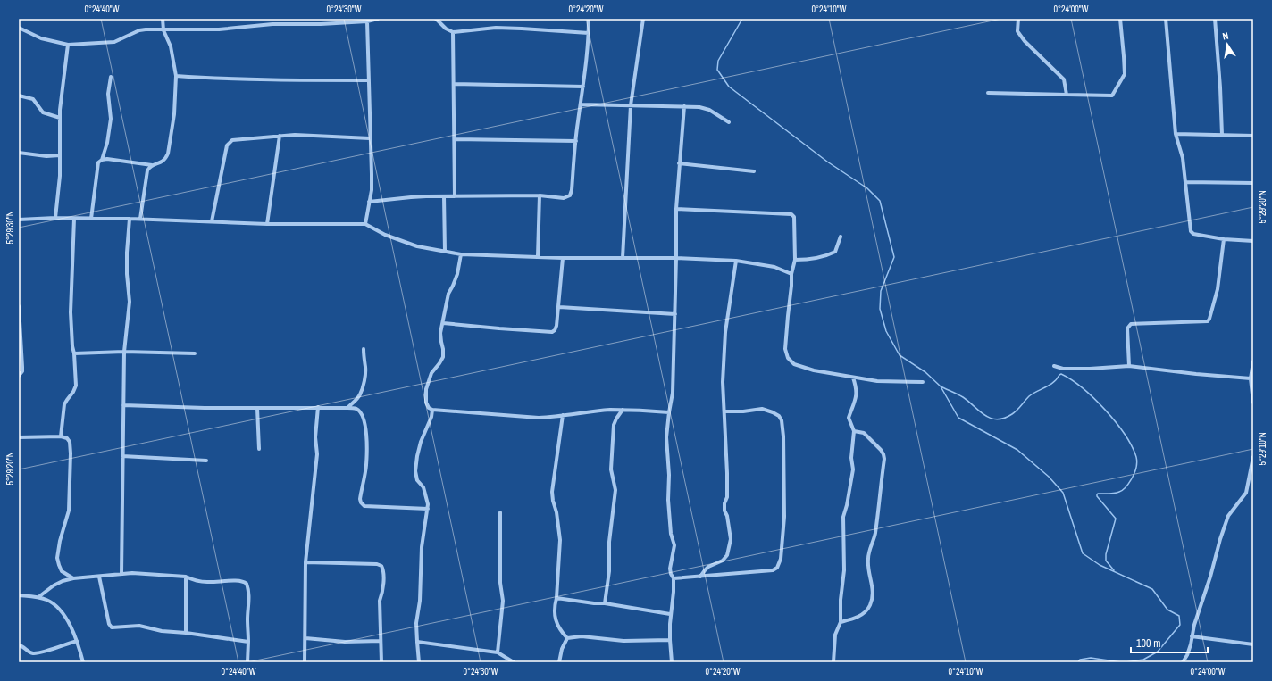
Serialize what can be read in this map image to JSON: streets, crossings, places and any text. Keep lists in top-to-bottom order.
{
  "scale_bar": "100 m",
  "north": "top",
  "coordinates": [
    "0°24'40\"W",
    "0°24'30\"W",
    "0°24'20\"W",
    "0°24'10\"W",
    "0°24'00\"W",
    "5°29'20\"N",
    "5°29'30\"N",
    "5°29'10\"N"
  ]
}
